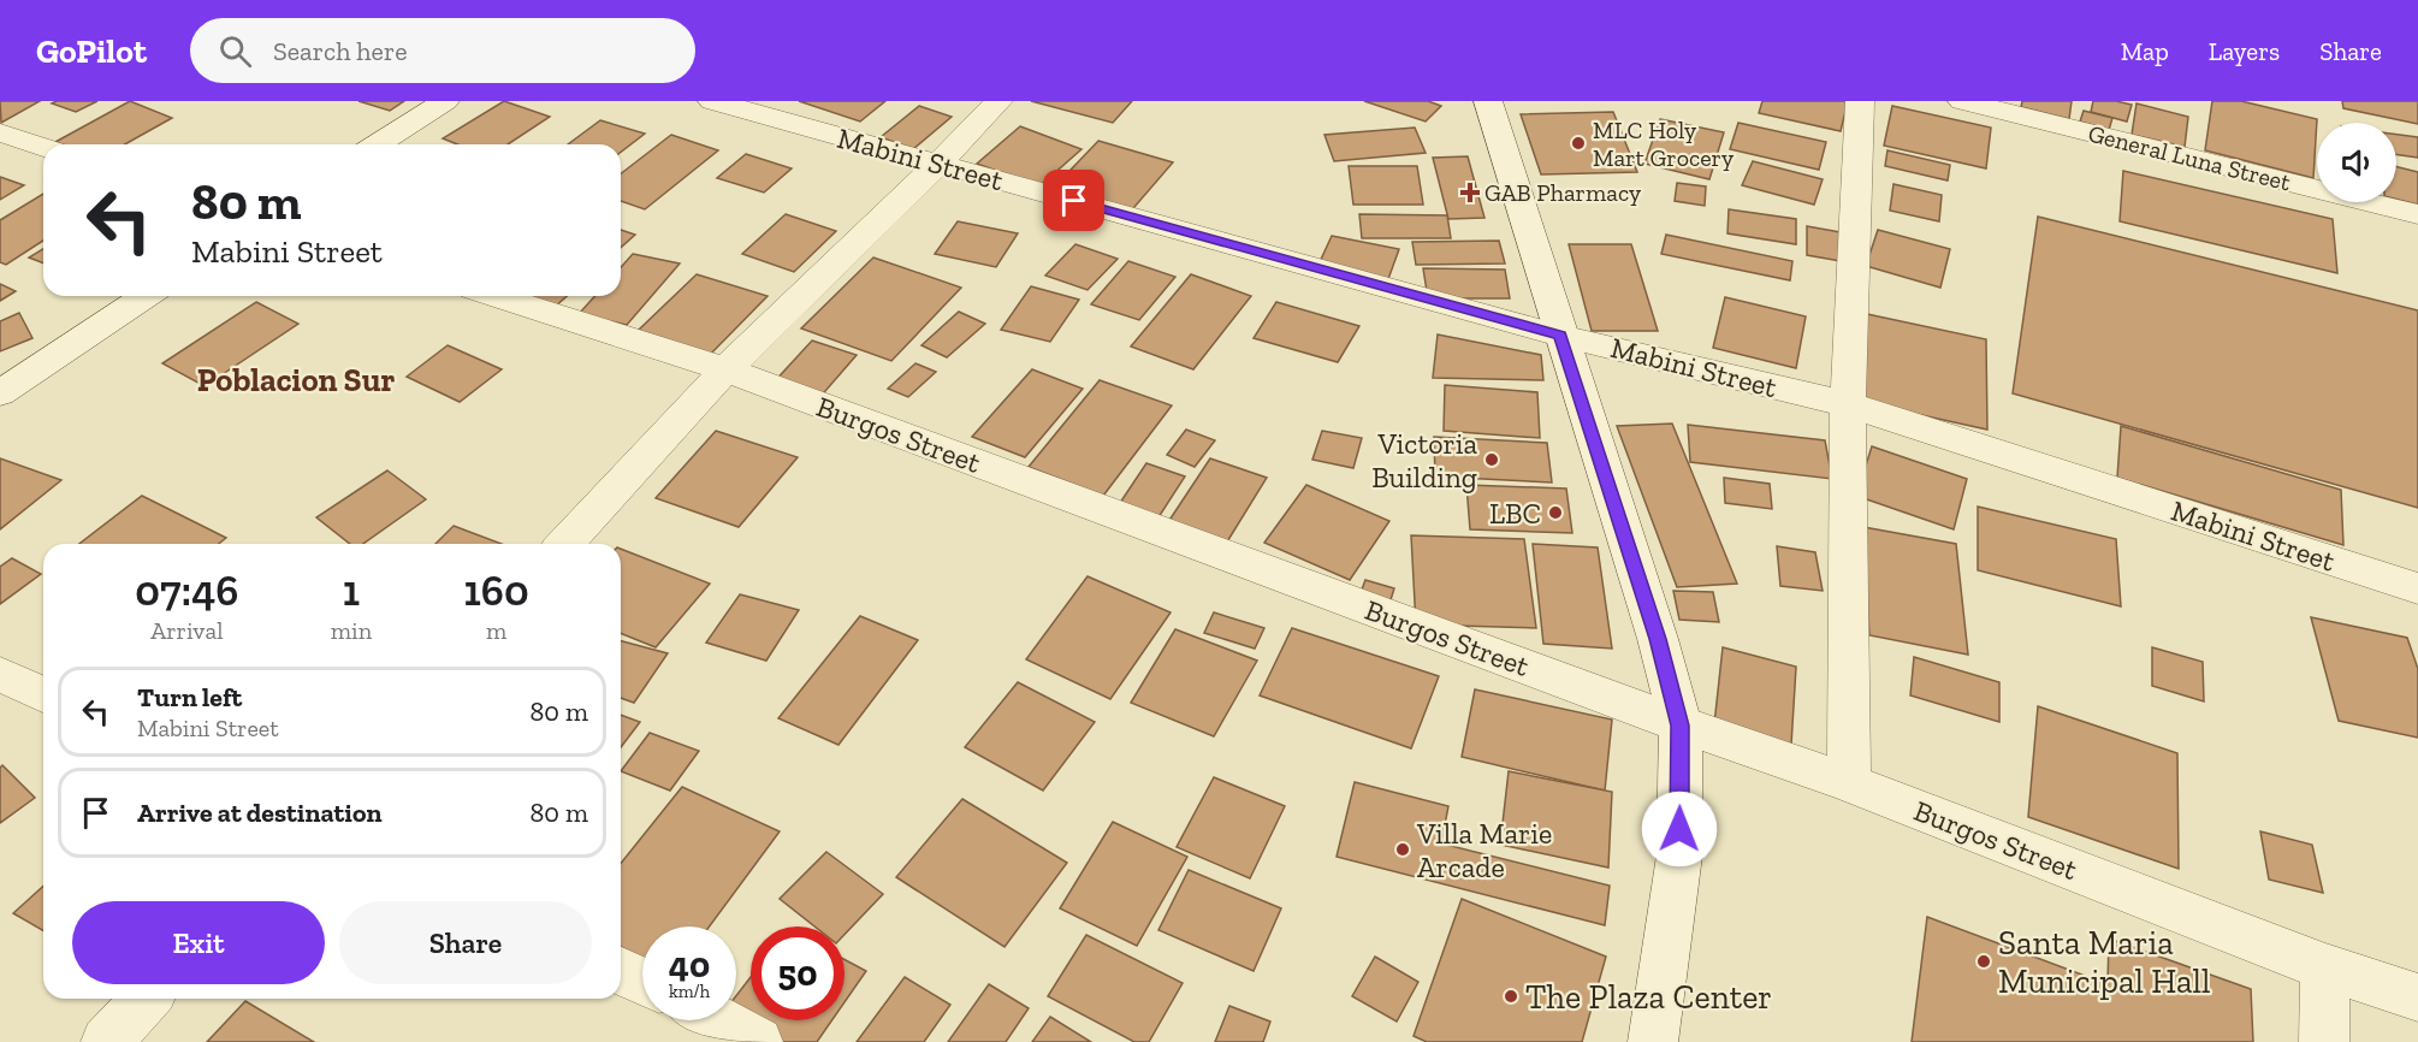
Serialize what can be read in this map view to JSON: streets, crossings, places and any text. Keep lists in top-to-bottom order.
{
  "streets": {
    "street": ["General Luna Street", "Mabini Street", "Burgos Street"]
  },
  "districts": ["Poblacion Sur"],
  "places": {
    "other": [
      "MLC Holy Mart Grocery",
      "Victoria Building",
      "LBC",
      "Villa Marie Arcade",
      "Santa Maria Municipal Hall",
      "The Plaza Center"
    ],
    "health": ["GAB Pharmacy"]
  },
  "page": {
    "header": "GoPilot",
    "search": "Search here",
    "nav": ["Map", "Layers", "Share"],
    "turn": ["80 m", "Mabini Street"],
    "eta": [
      "07:46",
      "Arrival",
      "1",
      "min",
      "160",
      "m"
    ],
    "list": [
      {
        "name": "Turn left",
        "note": "Mabini Street",
        "value": "80 m"
      },
      {
        "name": "Arrive at destination",
        "value": "80 m"
      }
    ],
    "buttons": ["Exit", "Share"],
    "speed": "40 km/h",
    "limit": "50"
  }
}
